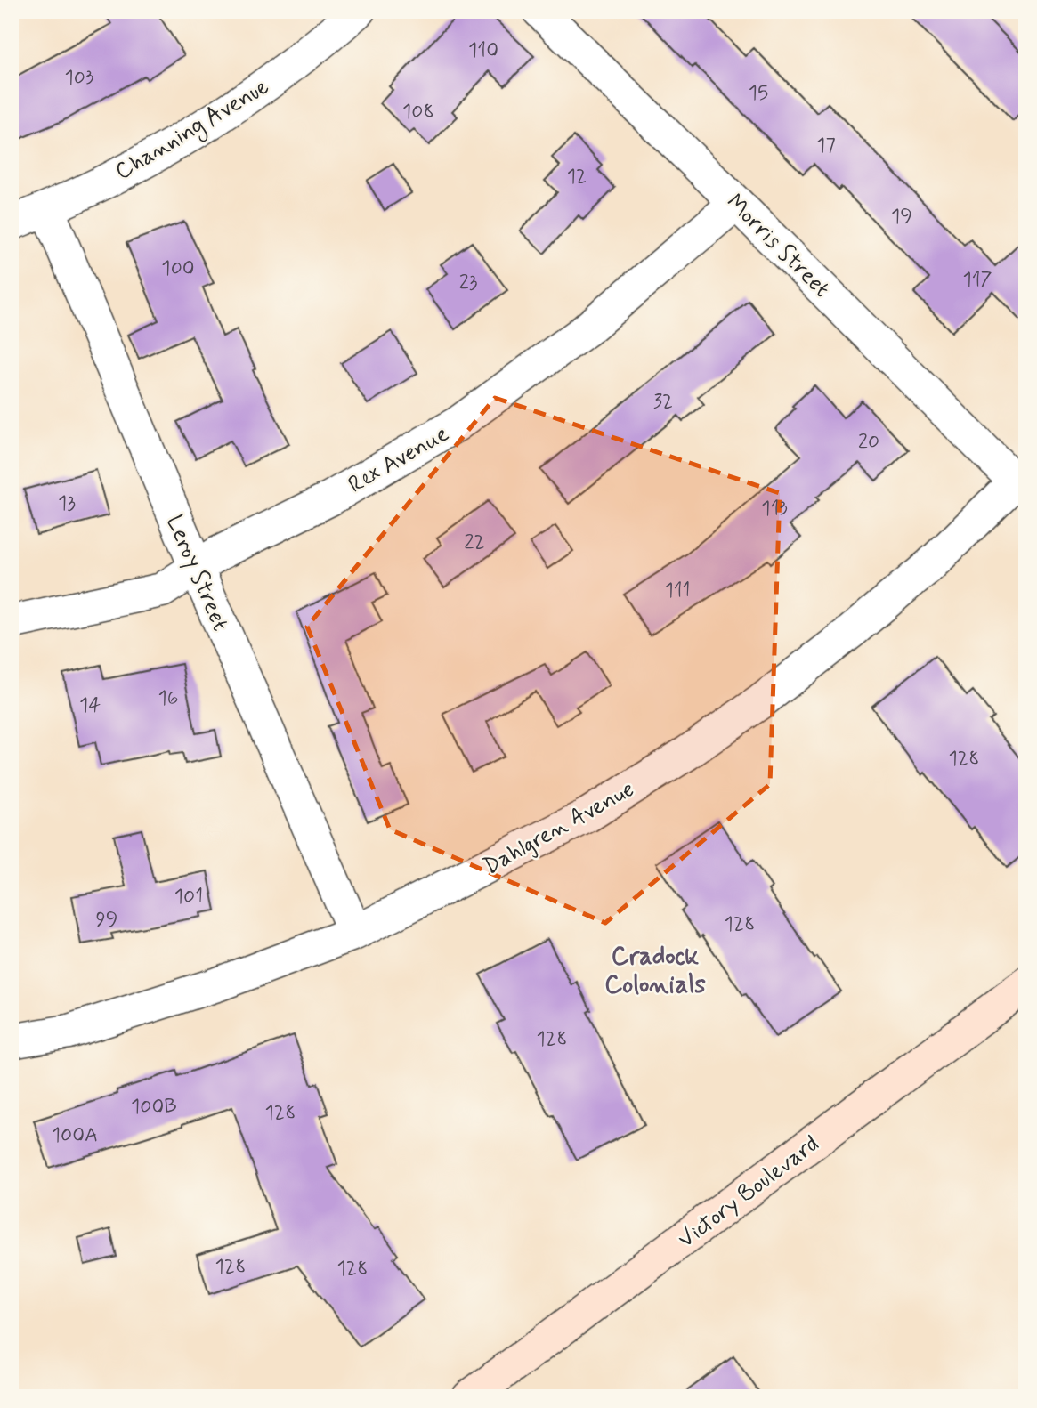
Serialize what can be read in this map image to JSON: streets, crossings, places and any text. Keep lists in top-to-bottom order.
{
  "streets": {
    "main road": ["Victory Boulevard"],
    "street": [
      "Channing Avenue",
      "Morris Street",
      "Rex Avenue",
      "Leroy Street",
      "Dahlgren Avenue"
    ]
  },
  "crossings": [
    ["Channing Avenue", "Leroy Street"],
    ["Morris Street", "Rex Avenue"],
    ["Morris Street", "Dahlgren Avenue"],
    ["Rex Avenue", "Leroy Street"],
    ["Leroy Street", "Dahlgren Avenue"]
  ],
  "districts": ["Cradock Colonials"],
  "house_numbers": [
    "110",
    "103",
    "15",
    "108",
    "17",
    "12",
    "19",
    "100",
    "117",
    "23",
    "32",
    "20",
    "13",
    "113",
    "22",
    "111",
    "16",
    "14",
    "128",
    "101",
    "99",
    "128",
    "128",
    "100B",
    "128",
    "100A",
    "128",
    "128"
  ]
}
